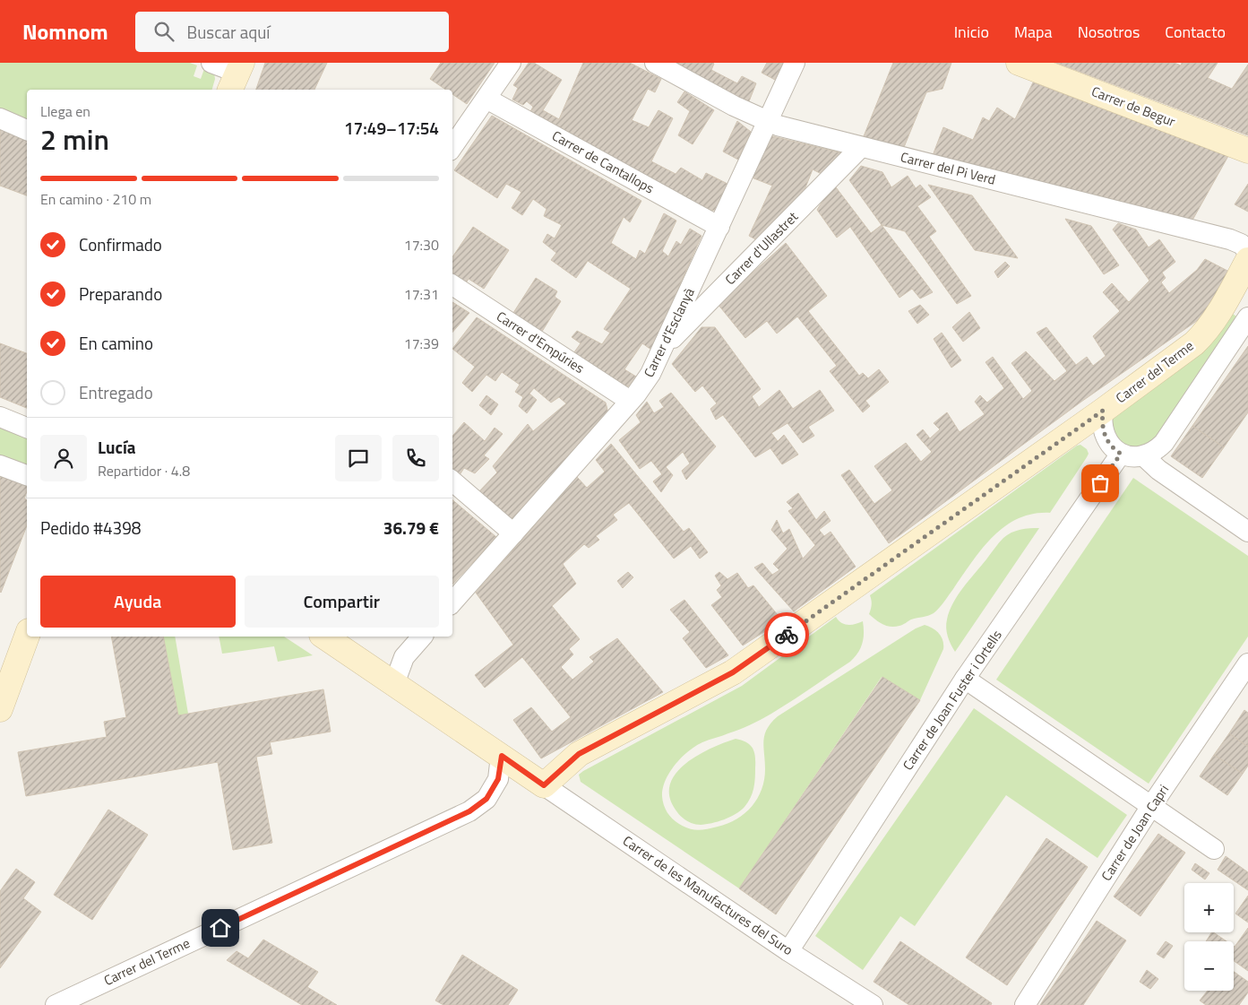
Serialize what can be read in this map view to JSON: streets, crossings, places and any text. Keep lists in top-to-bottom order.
{
  "streets": {
    "street": [
      "Carrer de Begur",
      "Carrer de Cantallops",
      "Carrer del Pi Verd",
      "Carrer d'Ullastret",
      "Carrer d'Esclanyà",
      "Carrer d'Empúries",
      "Carrer del Terme",
      "Carrer de Joan Fuster i Ortells",
      "Carrer de Joan Capri",
      "Carrer de les Manufactures del Suro"
    ]
  },
  "crossings": [
    ["Carrer de Cantallops", "Carrer d'Esclanyà"],
    ["Carrer del Pi Verd", "Carrer d'Ullastret"],
    ["Carrer del Pi Verd", "Carrer d'Esclanyà"],
    ["Carrer d'Ullastret", "Carrer d'Esclanyà"],
    ["Carrer d'Esclanyà", "Carrer d'Empúries"],
    ["Carrer del Terme", "Carrer de les Manufactures del Suro"],
    ["Carrer de Joan Fuster i Ortells", "Carrer de les Manufactures del Suro"]
  ],
  "page": {
    "header": "Nomnom",
    "search": "Buscar aquí",
    "nav": [
      "Inicio",
      "Mapa",
      "Nosotros",
      "Contacto"
    ],
    "heading": ["2 min", "Llega en", "17:49–17:54"],
    "panel": [
      "Lucía",
      "Repartidor · 4.8",
      "Pedido #4398",
      "36.79 €"
    ],
    "bar": "En camino · 210 m",
    "list": [
      ["Confirmado", "17:30"],
      ["Preparando", "17:31"],
      ["En camino", "17:39"],
      "Entregado"
    ],
    "buttons": ["Ayuda", "Compartir"],
    "map_buttons": ["+", "−"]
  }
}
